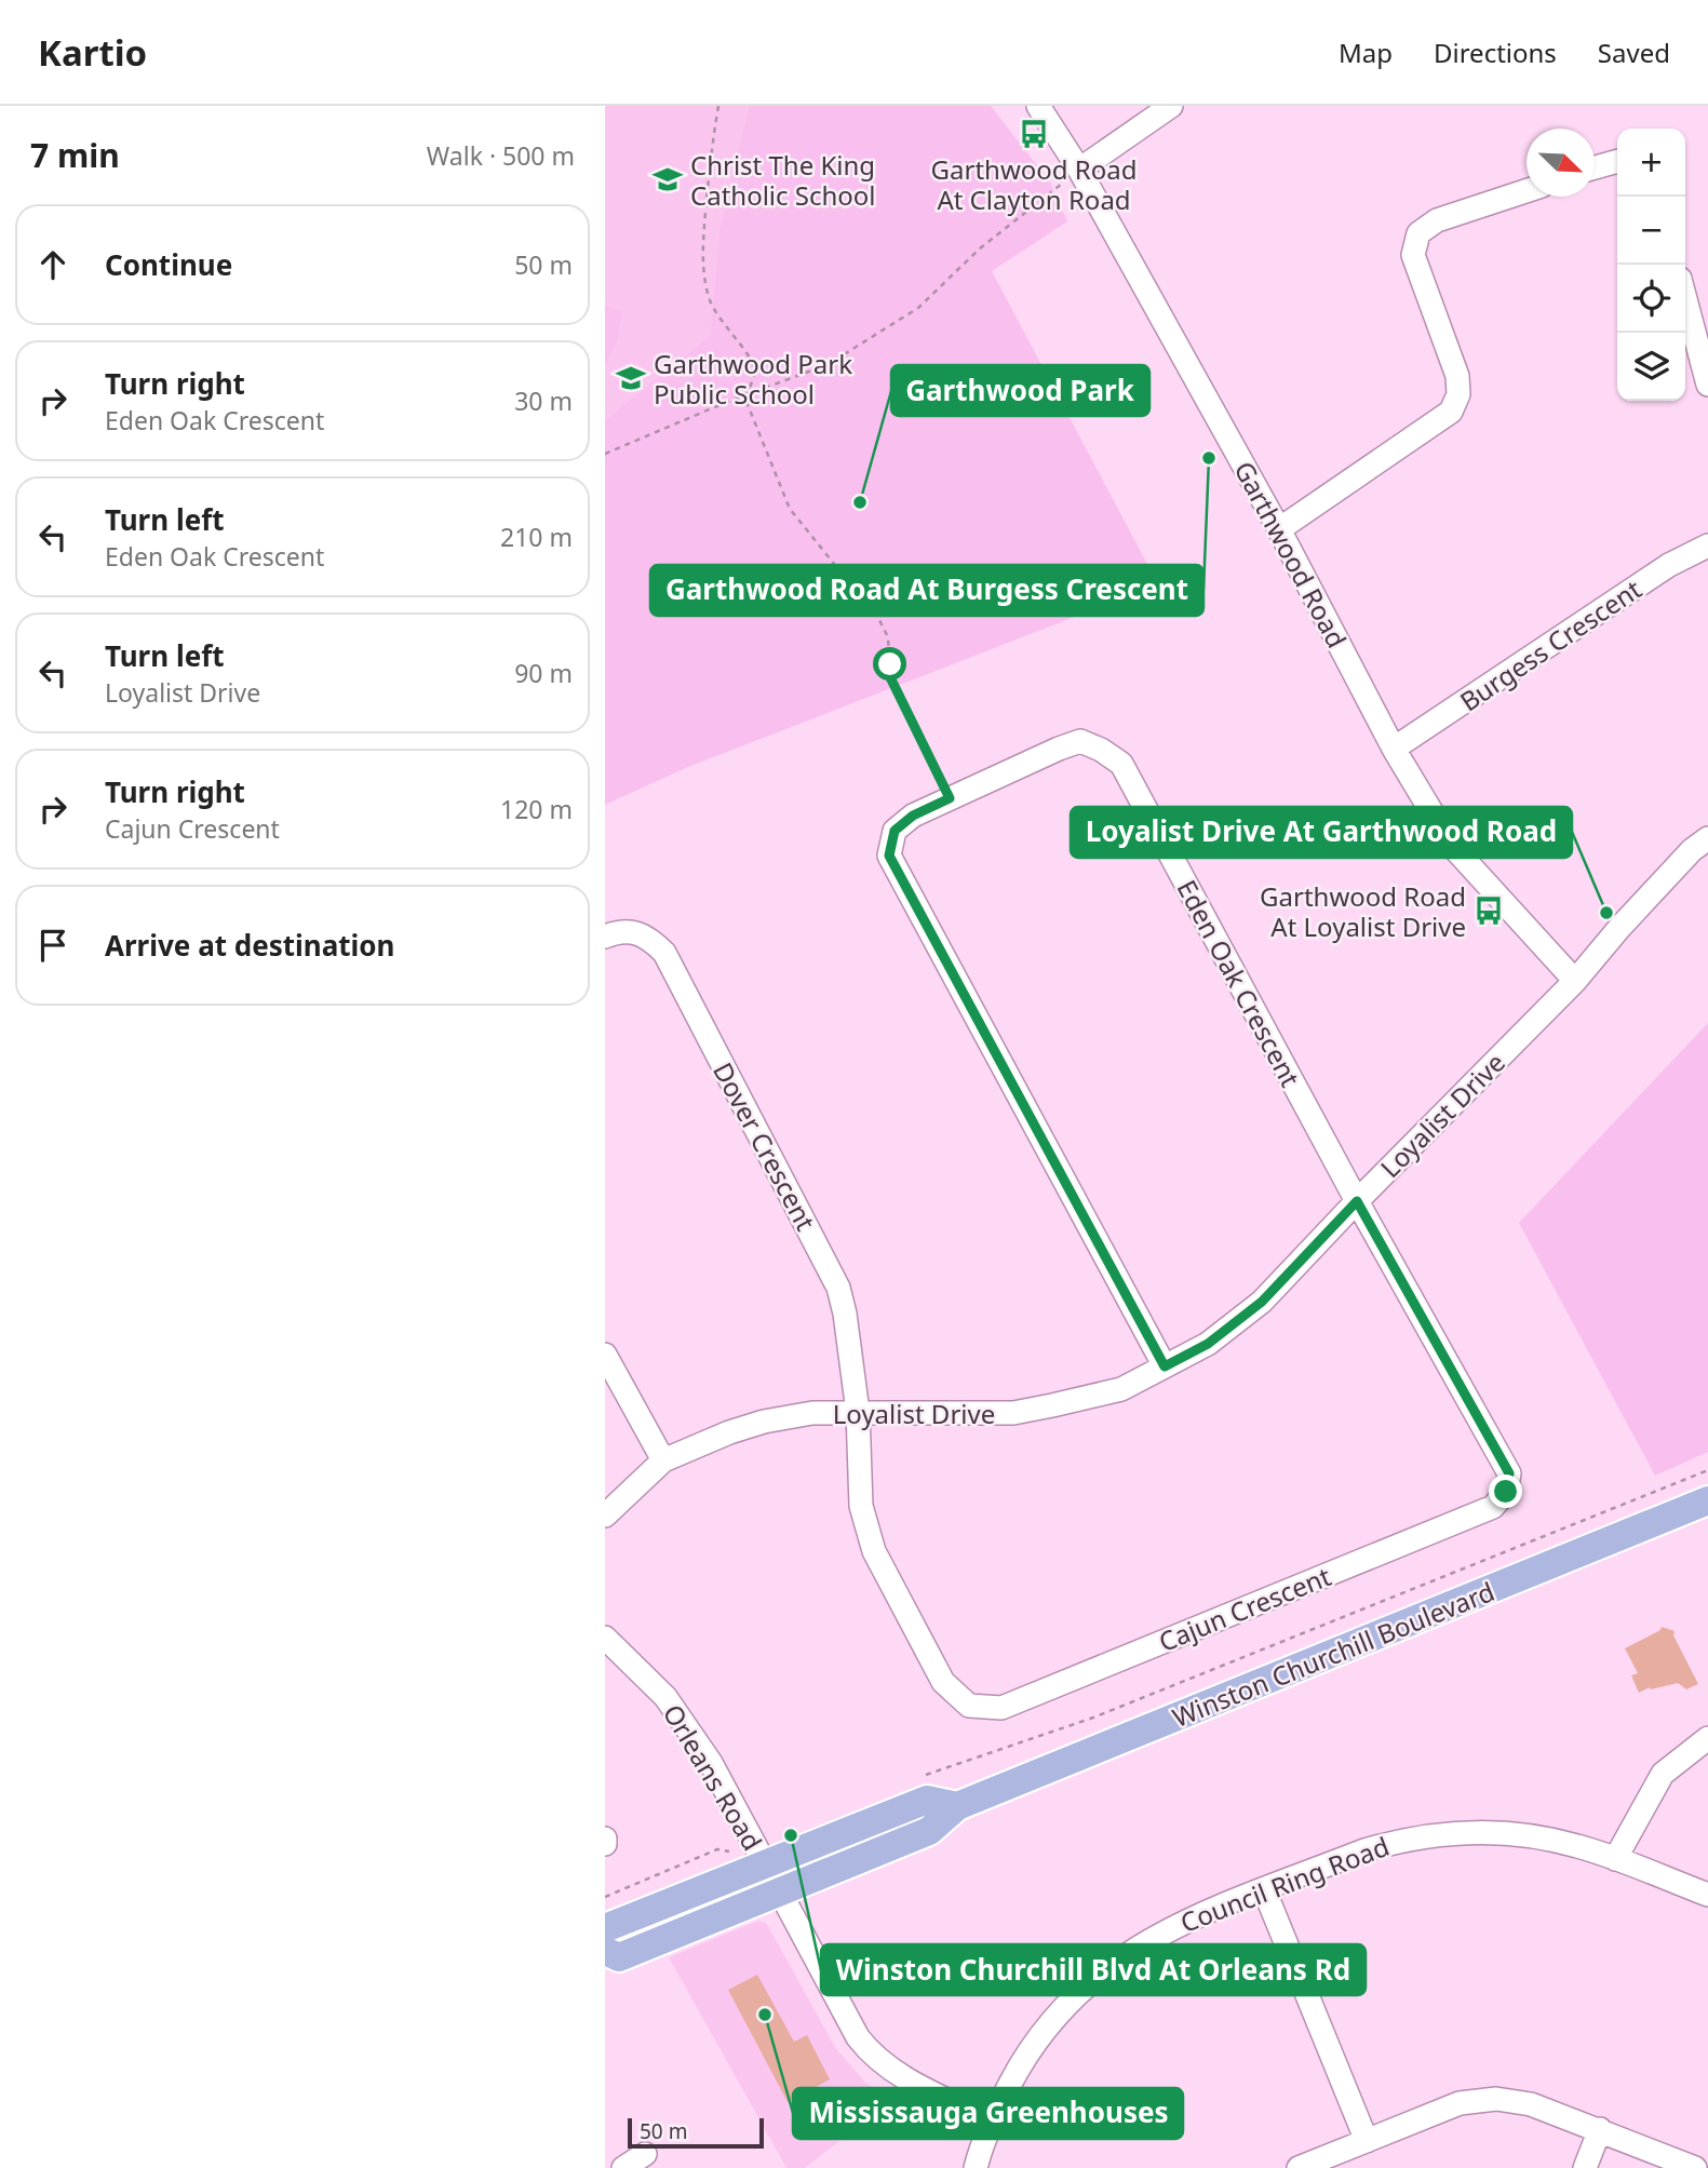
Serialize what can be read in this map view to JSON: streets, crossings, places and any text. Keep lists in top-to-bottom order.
{
  "streets": {
    "main road": ["Winston Churchill Boulevard"],
    "street": [
      "Garthwood Road",
      "Burgess Crescent",
      "Eden Oak Crescent",
      "Loyalist Drive",
      "Dover Crescent",
      "Cajun Crescent",
      "Orleans Road",
      "Council Ring Road"
    ]
  },
  "crossings": [
    ["Garthwood Road", "Burgess Crescent"],
    ["Garthwood Road", "Loyalist Drive"],
    ["Eden Oak Crescent", "Loyalist Drive"],
    ["Eden Oak Crescent", "Cajun Crescent"],
    ["Loyalist Drive", "Dover Crescent"],
    ["Loyalist Drive", "Cajun Crescent"],
    ["Dover Crescent", "Cajun Crescent"],
    ["Winston Churchill Boulevard", "Orleans Road"],
    ["Orleans Road", "Council Ring Road"]
  ],
  "places": {
    "bus stop": ["Garthwood Road At Clayton Road", "Garthwood Road At Loyalist Drive"],
    "school or university": ["Christ The King Catholic School", "Garthwood Park Public School"],
    "other": [
      "Garthwood Road At Burgess Crescent",
      "Garthwood Park",
      "Loyalist Drive At Garthwood Road",
      "Winston Churchill Blvd At Orleans Rd",
      "Mississauga Greenhouses"
    ]
  },
  "scale_bar": "50 m",
  "north": "bottom right",
  "page": {
    "header": "Kartio",
    "nav": ["Map", "Directions", "Saved"],
    "heading": ["7 min", "Walk · 500 m"],
    "map_buttons": ["+", "−"],
    "list": [
      ["Continue", "50 m"],
      ["Turn right", "Eden Oak Crescent", "30 m"],
      ["Turn left", "Eden Oak Crescent", "210 m"],
      ["Turn left", "Loyalist Drive", "90 m"],
      ["Turn right", "Cajun Crescent", "120 m"],
      "Arrive at destination"
    ],
    "scale": "50 m"
  }
}
